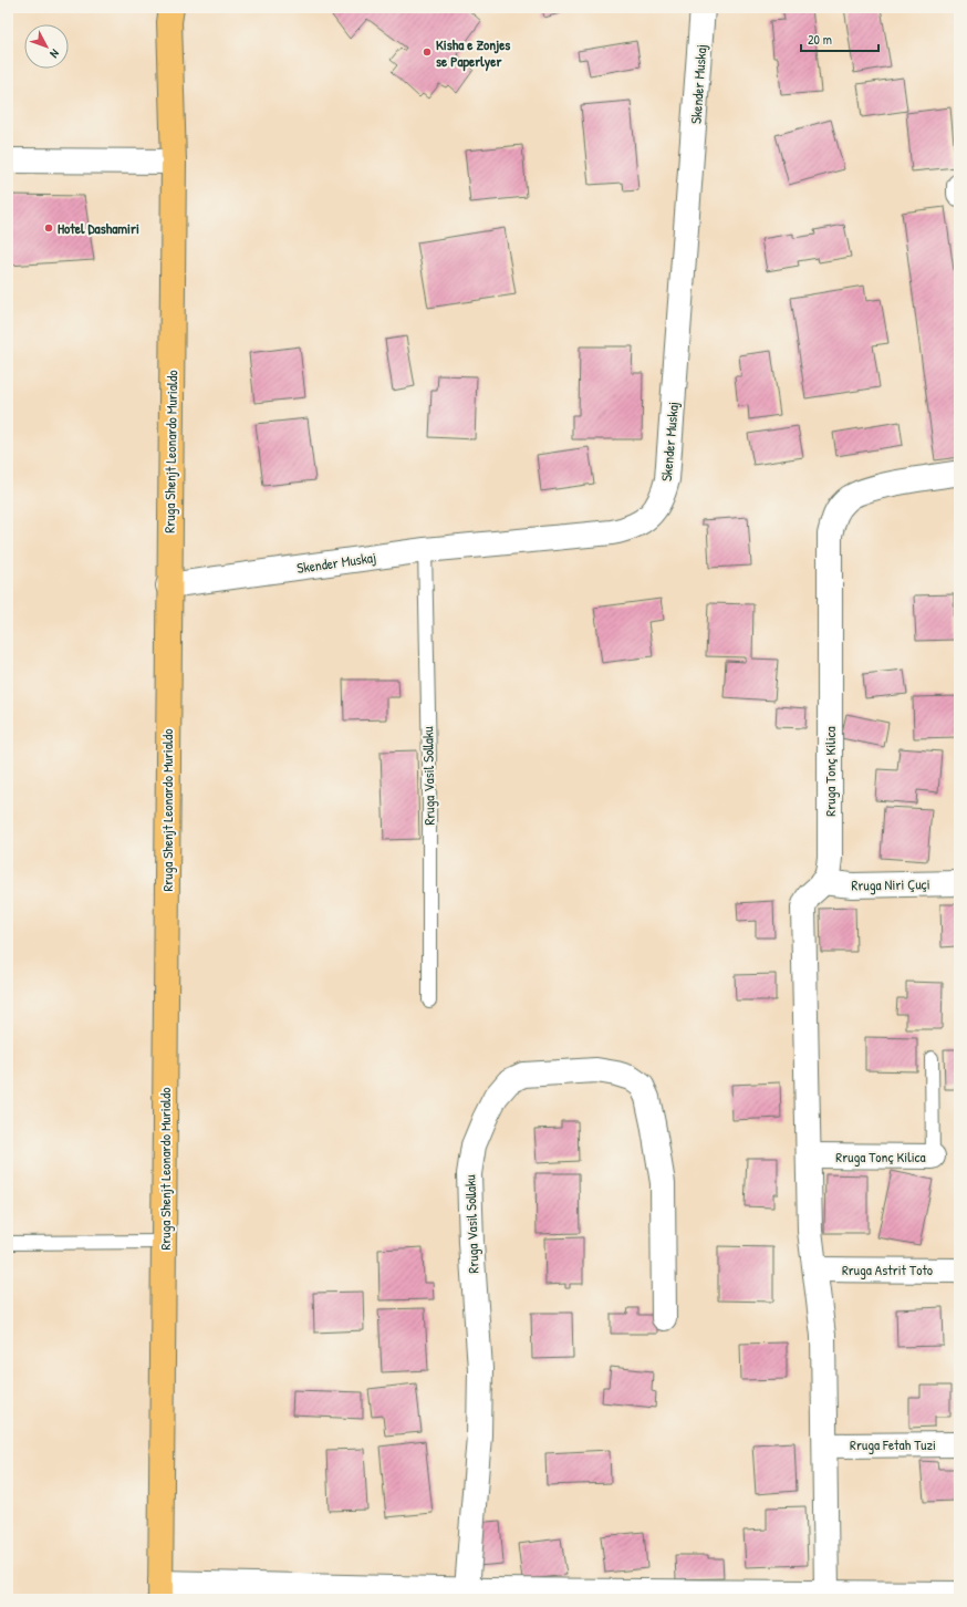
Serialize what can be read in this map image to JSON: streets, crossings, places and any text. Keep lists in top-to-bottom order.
{
  "streets": {
    "main road": ["Rruga Shenjt Leonardo Murialdo"],
    "street": [
      "Skender Muskaj",
      "Rruga Tonç Kilica",
      "Rruga Vasil Sollaku",
      "Rruga Niri Çuçi",
      "Rruga Astrit Toto",
      "Rruga Fetah Tuzi"
    ]
  },
  "crossings": [
    ["Skender Muskaj", "Rruga Shenjt Leonardo Murialdo"],
    ["Skender Muskaj", "Rruga Vasil Sollaku"],
    ["Rruga Tonç Kilica", "Rruga Niri Çuçi"],
    ["Rruga Tonç Kilica", "Rruga Astrit Toto"],
    ["Rruga Tonç Kilica", "Rruga Fetah Tuzi"]
  ],
  "places": ["Kisha e Zonjes se Paperlyer", "Hotel Dashamiri"],
  "scale_bar": "20 m",
  "north": "bottom right"
}
